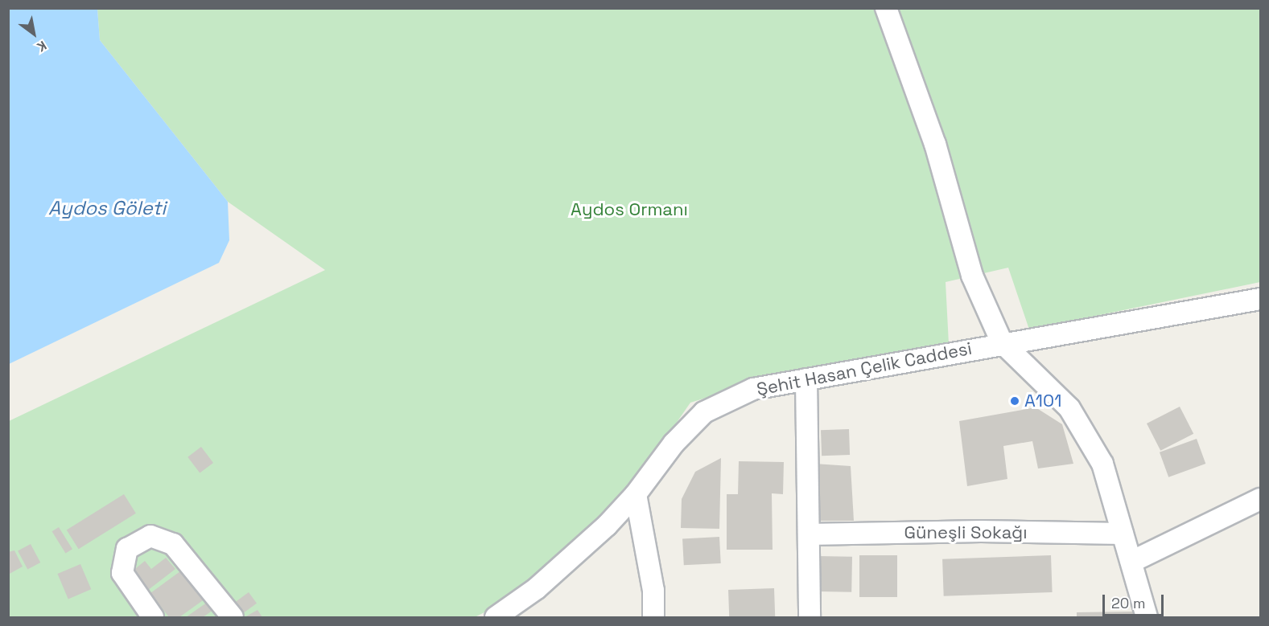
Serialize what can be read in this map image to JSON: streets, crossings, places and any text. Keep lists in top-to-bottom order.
{
  "streets": {
    "street": ["Şehit Hasan Çelik Caddesi", "Güneşli Sokağı"]
  },
  "water": ["Aydos Göleti"],
  "parks": ["Aydos Ormanı"],
  "places": ["A101"],
  "scale_bar": "20 m",
  "north": "bottom right"
}
